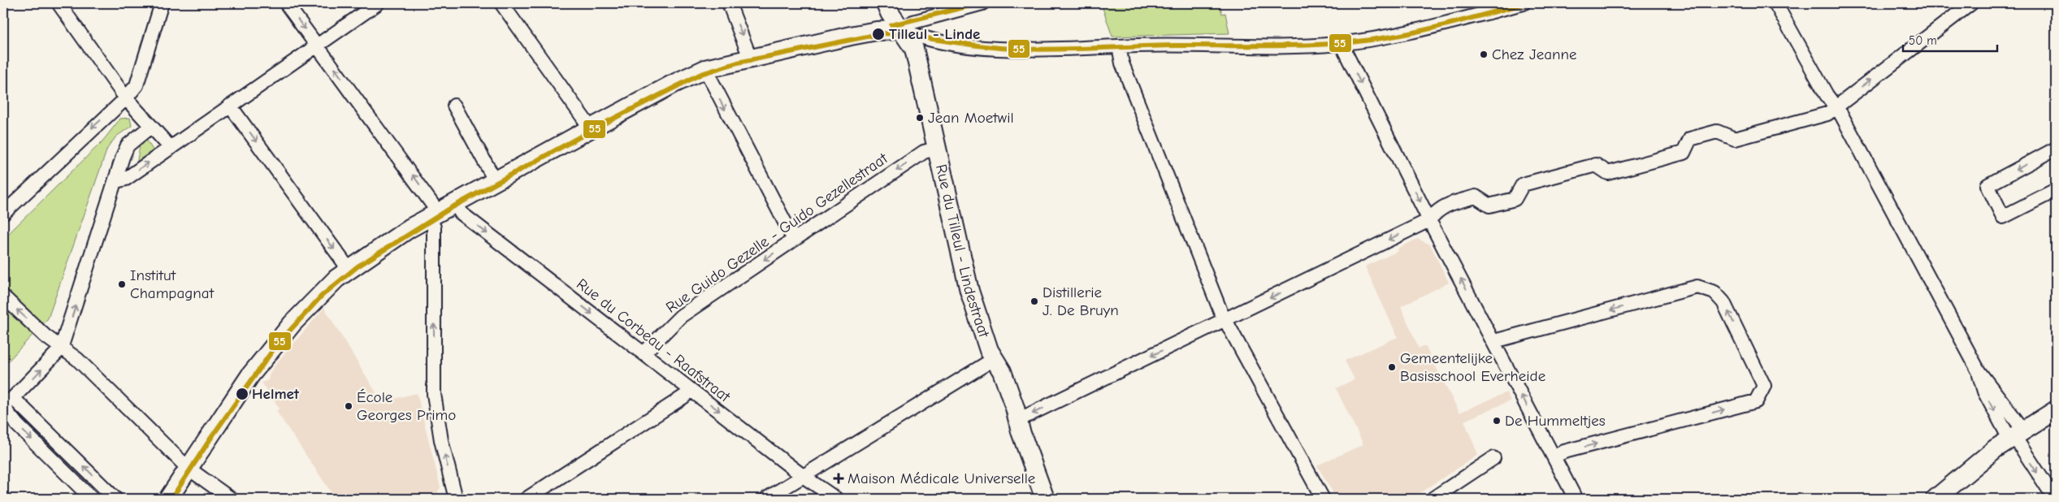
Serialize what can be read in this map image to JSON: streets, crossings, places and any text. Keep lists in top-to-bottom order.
{
  "streets": {
    "street": ["Rue Guido Gezelle - Guido Gezellestraat", "Rue du Tilleul - Lindestraat", "Rue du Corbeau - Raafstraat"]
  },
  "crossings": [
    ["Rue Guido Gezelle - Guido Gezellestraat", "Rue du Tilleul - Lindestraat"],
    ["Rue Guido Gezelle - Guido Gezellestraat", "Rue du Corbeau - Raafstraat"]
  ],
  "one_way": ["Rue Guido Gezelle - Guido Gezellestraat", "Rue du Corbeau - Raafstraat"],
  "places": {
    "other": [
      "Tilleul - Linde",
      "Chez Jeanne",
      "Jean Moetwil",
      "Institut Champagnat",
      "Distillerie J. De Bruyn",
      "Gemeentelijke Basisschool Everheide",
      "Helmet",
      "École Georges Primo",
      "De Hummeltjes"
    ],
    "health": ["Maison Médicale Universelle"]
  },
  "lines": ["transit line 55"],
  "scale_bar": "50 m"
}
